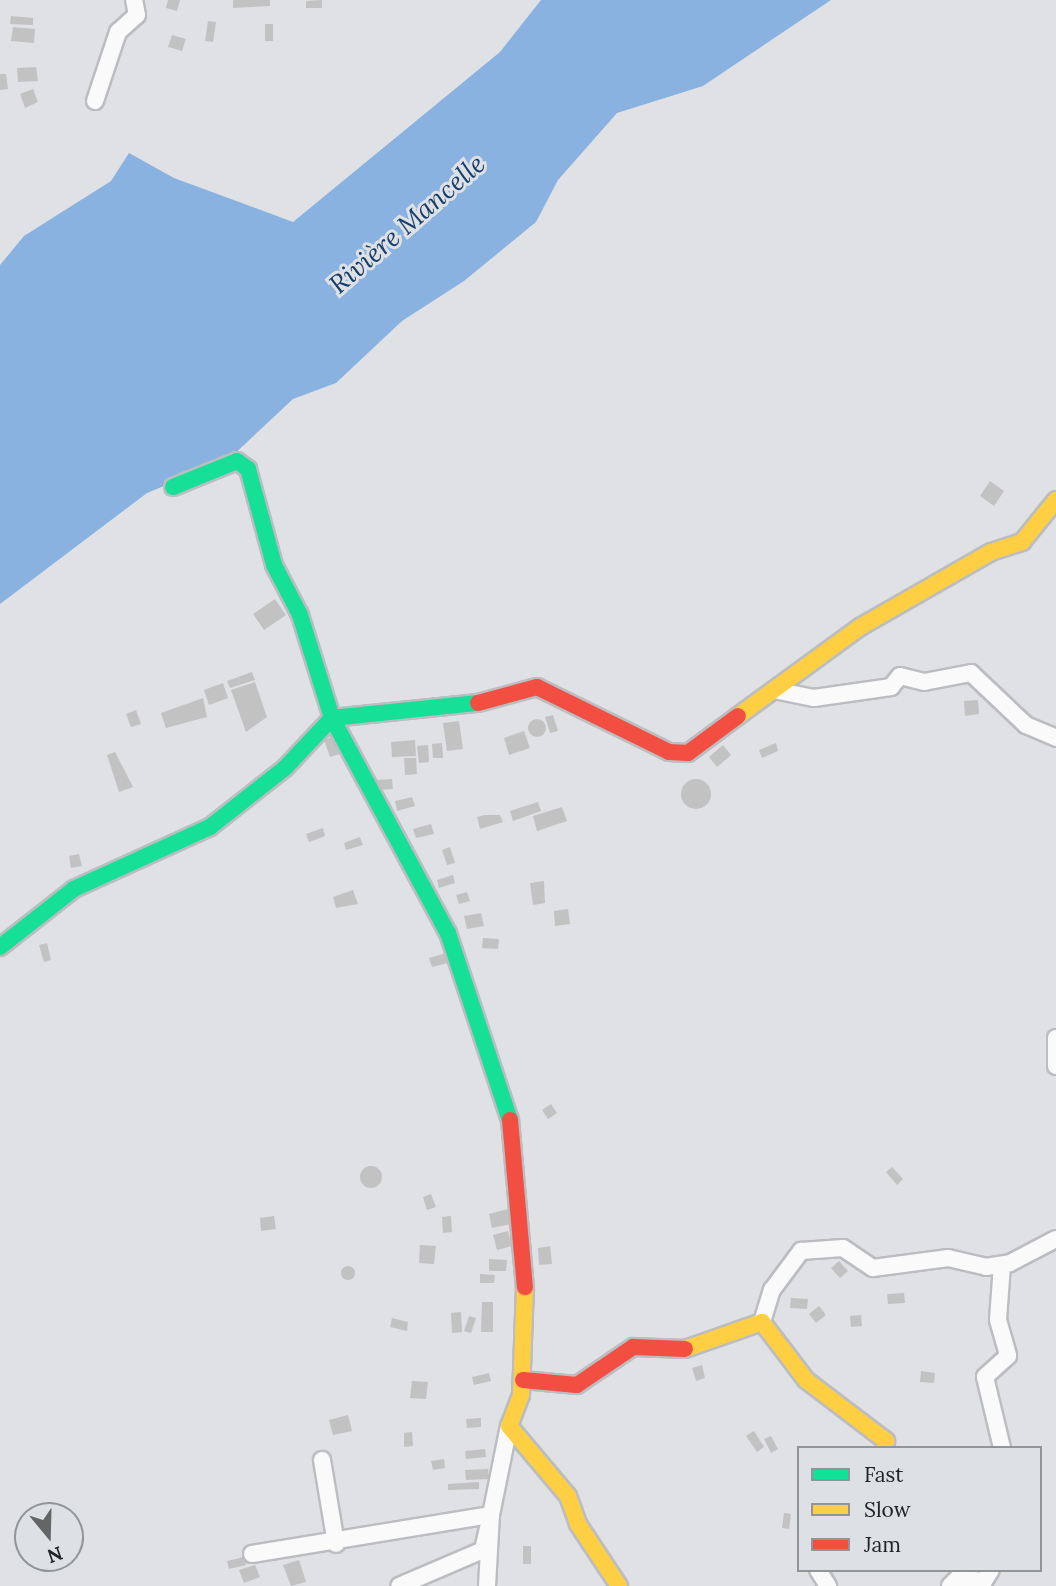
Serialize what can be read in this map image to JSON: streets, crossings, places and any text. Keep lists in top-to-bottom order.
{
  "water": ["Rivière Mancelle"],
  "legend": ["Fast", "Slow", "Jam"],
  "north": "bottom"
}
